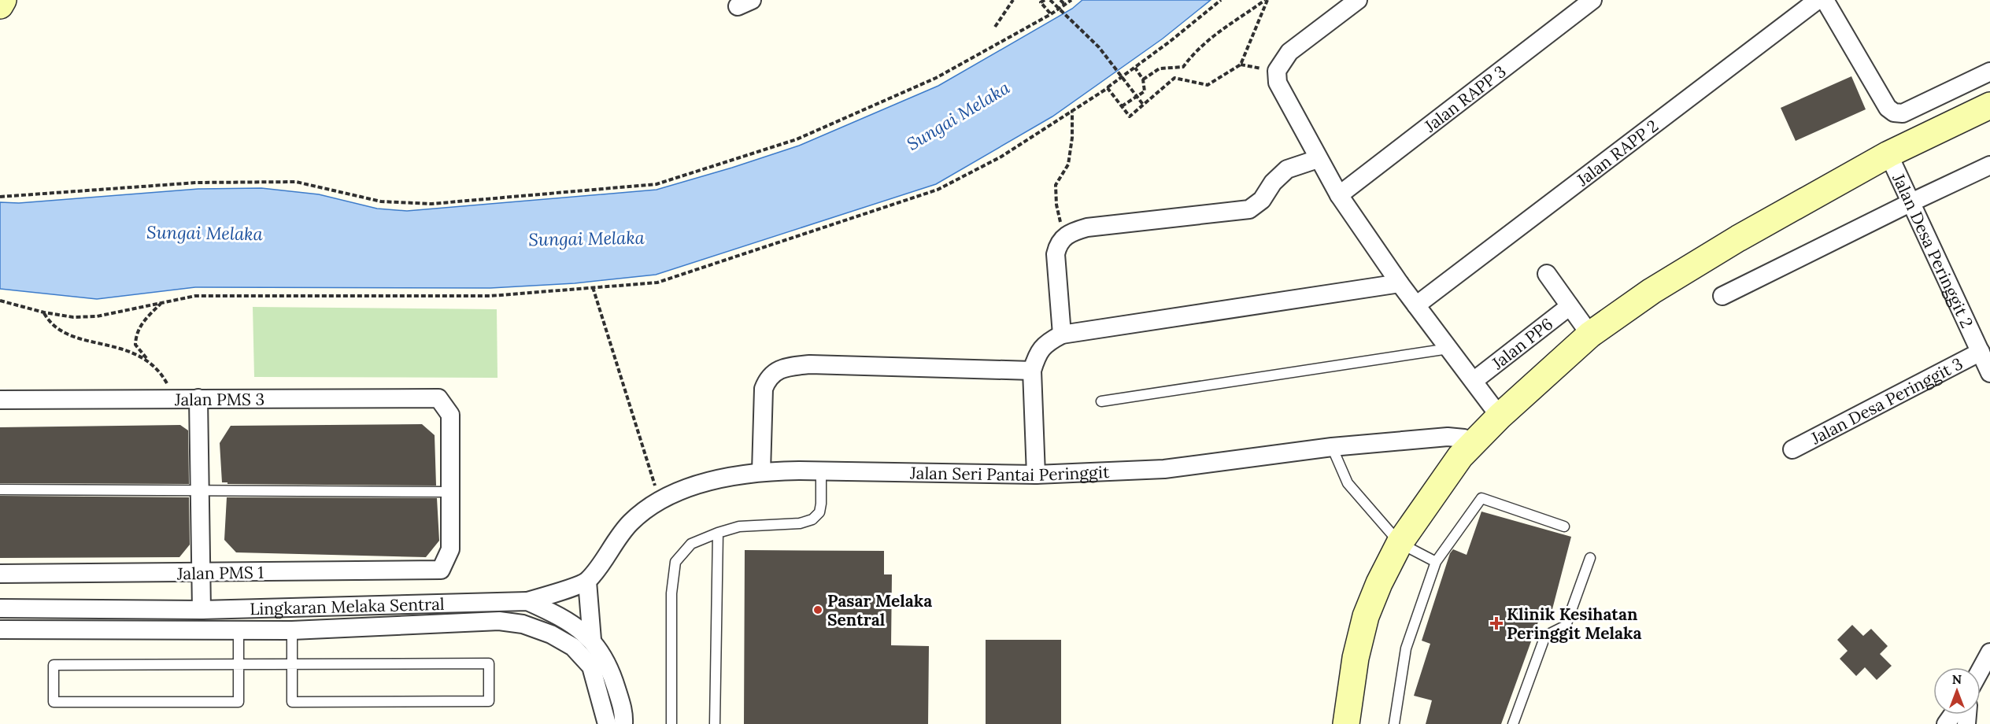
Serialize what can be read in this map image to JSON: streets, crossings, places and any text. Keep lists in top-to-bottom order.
{
  "streets": {
    "street": [
      "Jalan RAPP 3",
      "Jalan RAPP 2",
      "Jalan Desa Peringgit 2",
      "Jalan PP6",
      "Jalan PMS 3",
      "Jalan Desa Peringgit 3",
      "Jalan Seri Pantai Peringgit",
      "Jalan PMS 1",
      "Lingkaran Melaka Sentral"
    ]
  },
  "crossings": [
    ["Jalan Desa Peringgit 2", "Jalan Desa Peringgit 3"],
    ["Jalan PMS 3", "Jalan PMS 1"]
  ],
  "water": ["Sungai Melaka"],
  "places": {
    "other": ["Pasar Melaka Sentral"],
    "health": ["Klinik Kesihatan Peringgit Melaka"]
  },
  "north": "top"
}
